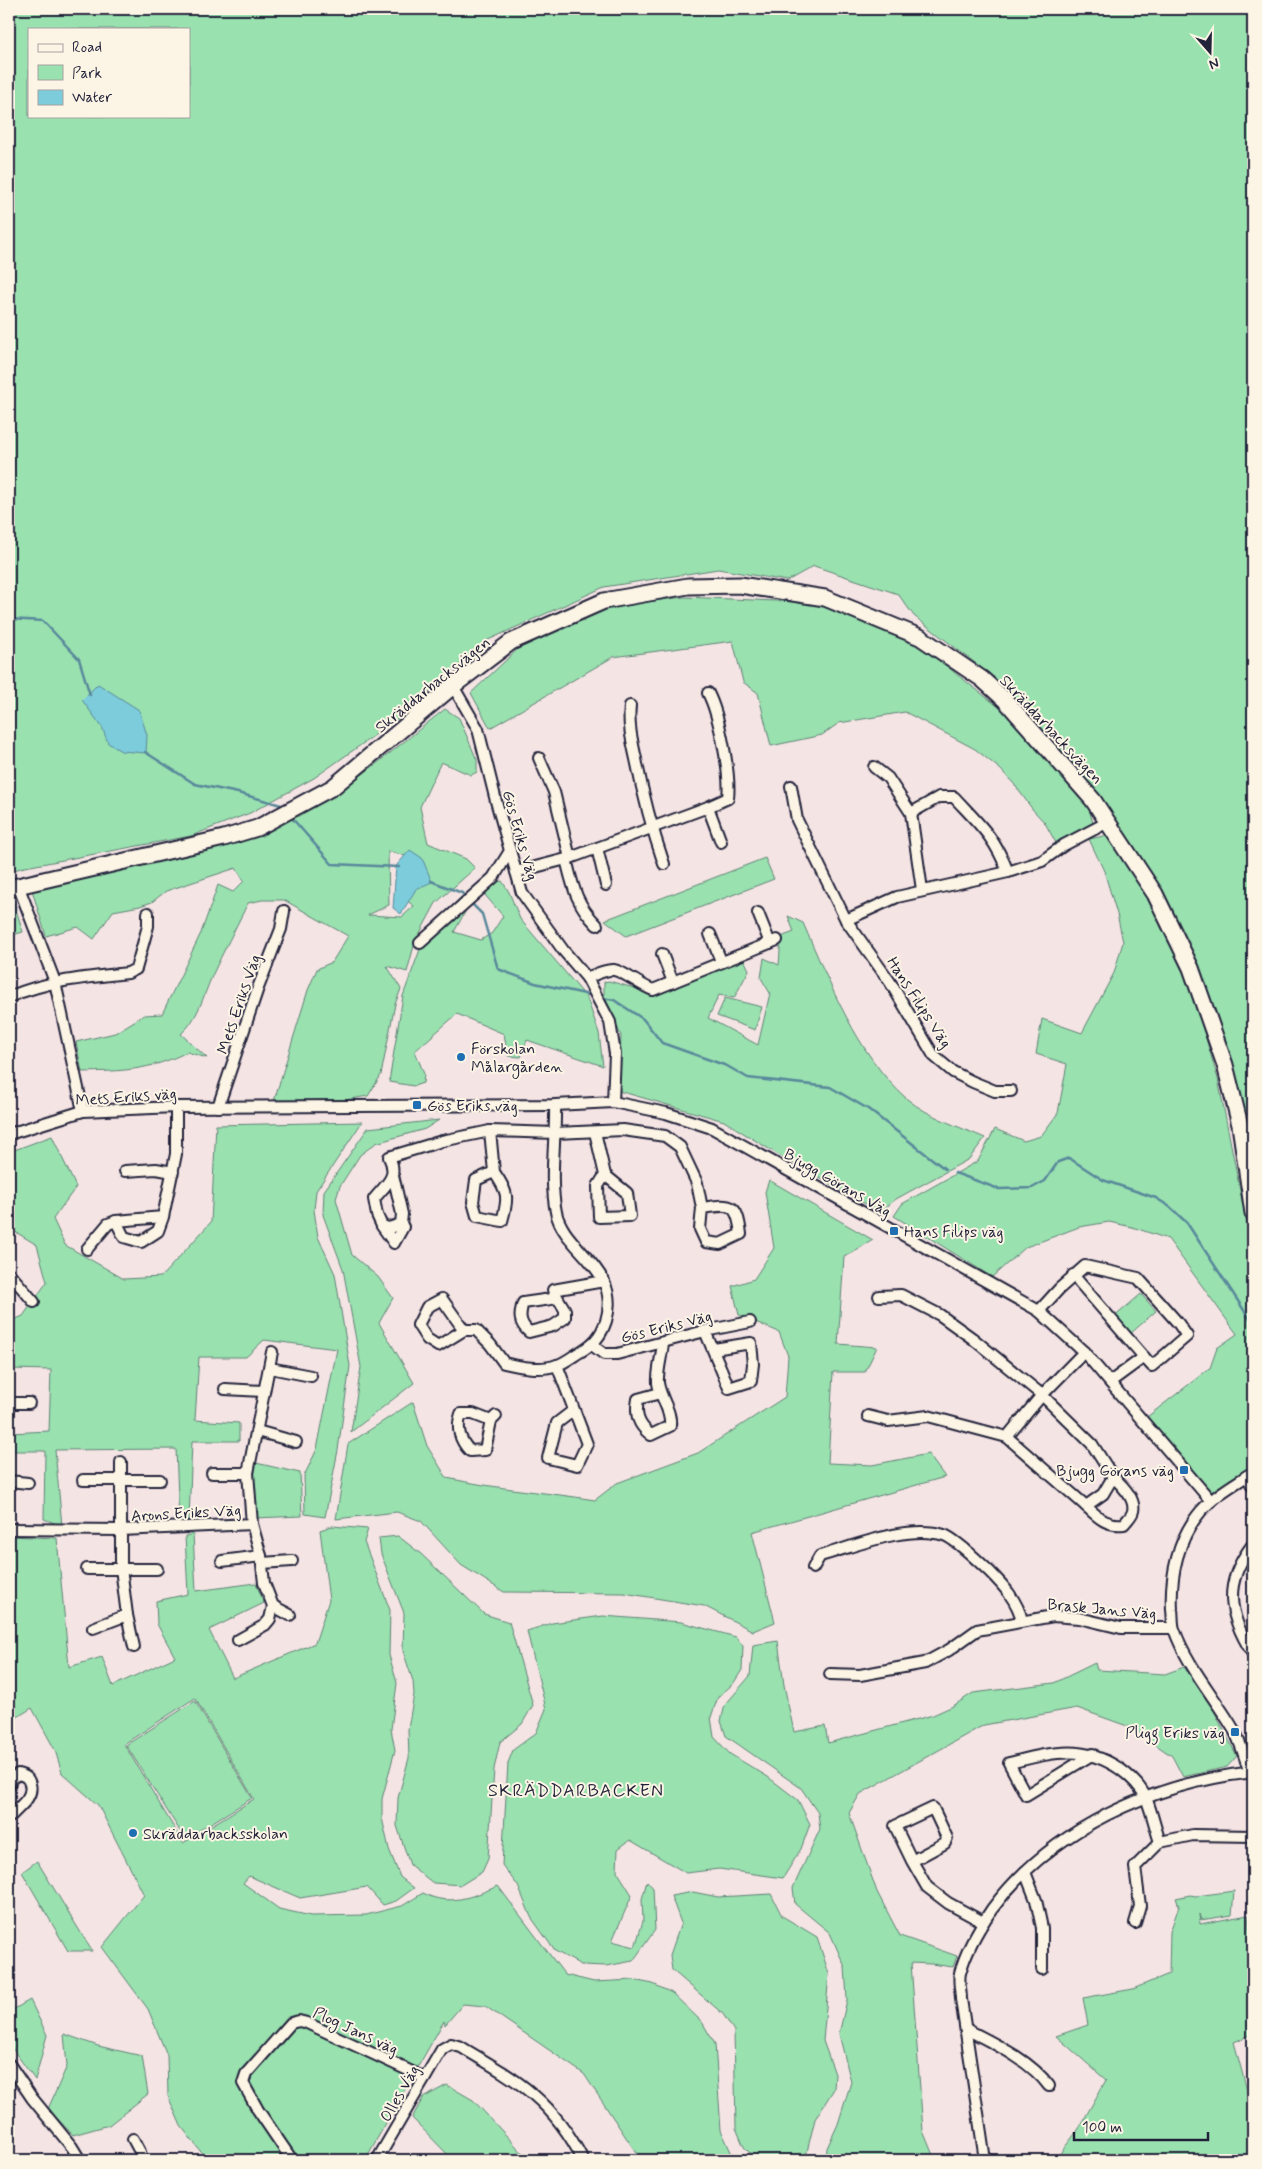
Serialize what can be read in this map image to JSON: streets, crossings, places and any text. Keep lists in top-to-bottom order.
{
  "streets": {
    "street": [
      "Skräddarbacksvägen",
      "Gös Eriks Väg",
      "Hans Filips Väg",
      "Mets Eriks Väg",
      "Mets Eriks väg",
      "Bjugg Görans Väg",
      "Arons Eriks Väg",
      "Brask Jans Väg",
      "Plog Jans väg",
      "Olles Väg"
    ]
  },
  "crossings": [
    ["Skräddarbacksvägen", "Gös Eriks Väg"],
    ["Gös Eriks Väg", "Bjugg Görans Väg"],
    ["Mets Eriks Väg", "Mets Eriks väg"],
    ["Plog Jans väg", "Olles Väg"]
  ],
  "districts": ["SKRÄDDARBACKEN"],
  "places": {
    "other": ["Förskolan Målargården", "Skräddarbacksskolan"],
    "transit": [
      "Gös Eriks väg",
      "Hans Filips väg",
      "Bjugg Görans väg",
      "Pligg Eriks väg"
    ]
  },
  "legend": ["Road", "Park", "Water"],
  "scale_bar": "100 m",
  "north": "bottom"
}
